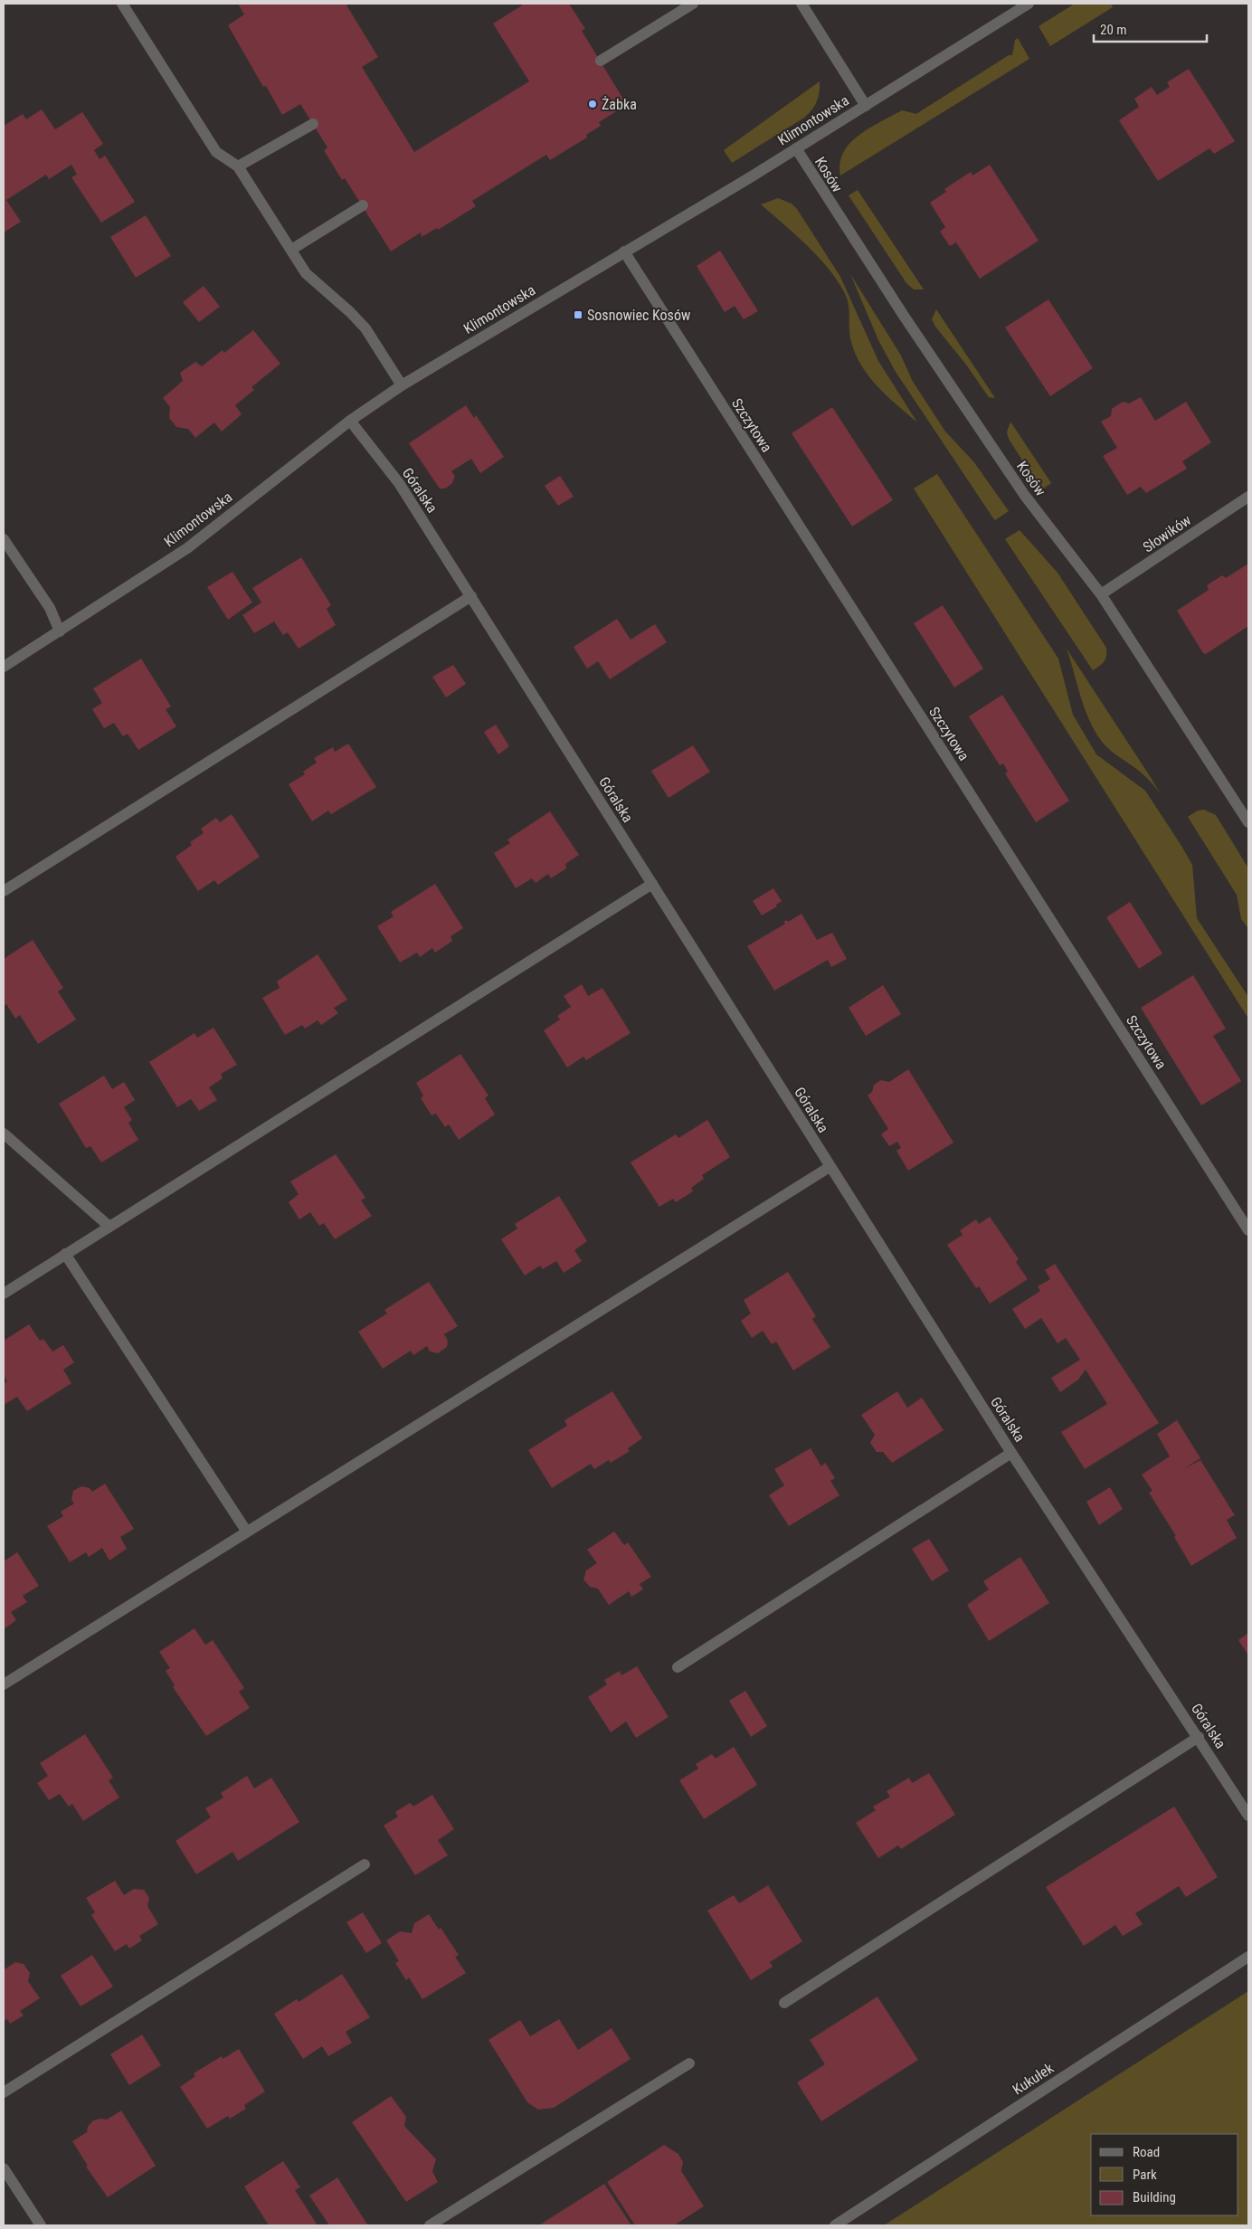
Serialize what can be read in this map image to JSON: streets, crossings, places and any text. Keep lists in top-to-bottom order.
{
  "streets": {
    "street": [
      "Klimontowska",
      "Kosów",
      "Szczytowa",
      "Góralska",
      "Słowików",
      "Kukułek"
    ]
  },
  "crossings": [
    ["Klimontowska", "Kosów"],
    ["Klimontowska", "Szczytowa"],
    ["Klimontowska", "Góralska"],
    ["Kosów", "Słowików"]
  ],
  "places": {
    "other": ["Żabka"],
    "transit": ["Sosnowiec Kosów"]
  },
  "legend": ["Road", "Park", "Building"],
  "scale_bar": "20 m"
}
